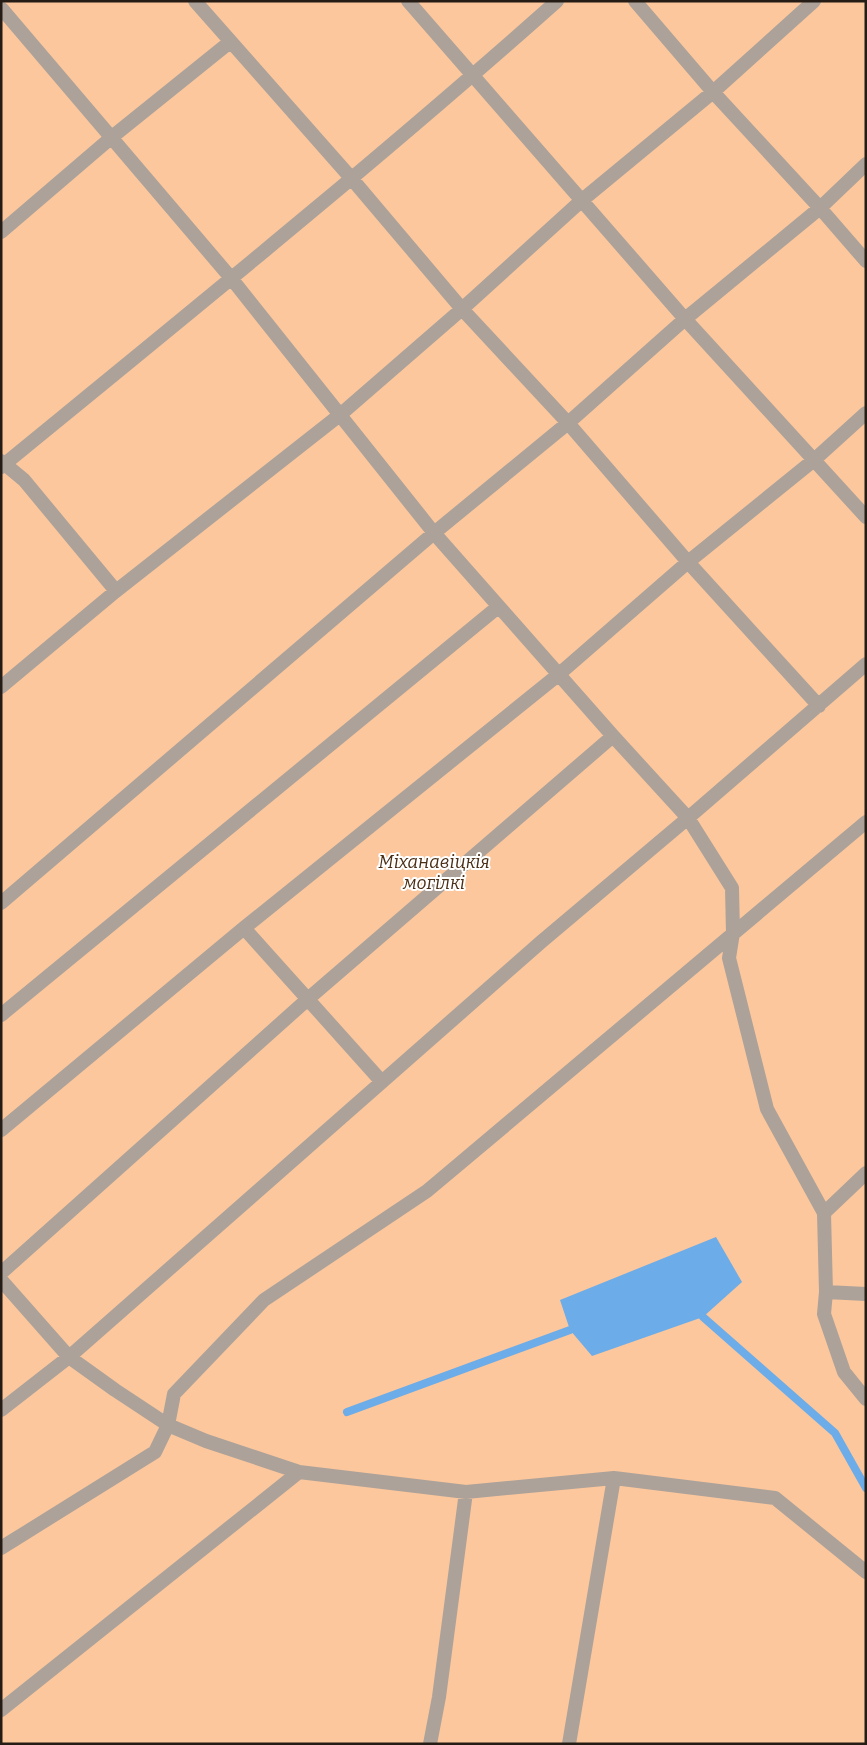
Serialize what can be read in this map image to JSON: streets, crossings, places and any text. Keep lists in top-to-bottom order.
{
  "parks": ["Міханавіцкія могілкі"]
}
